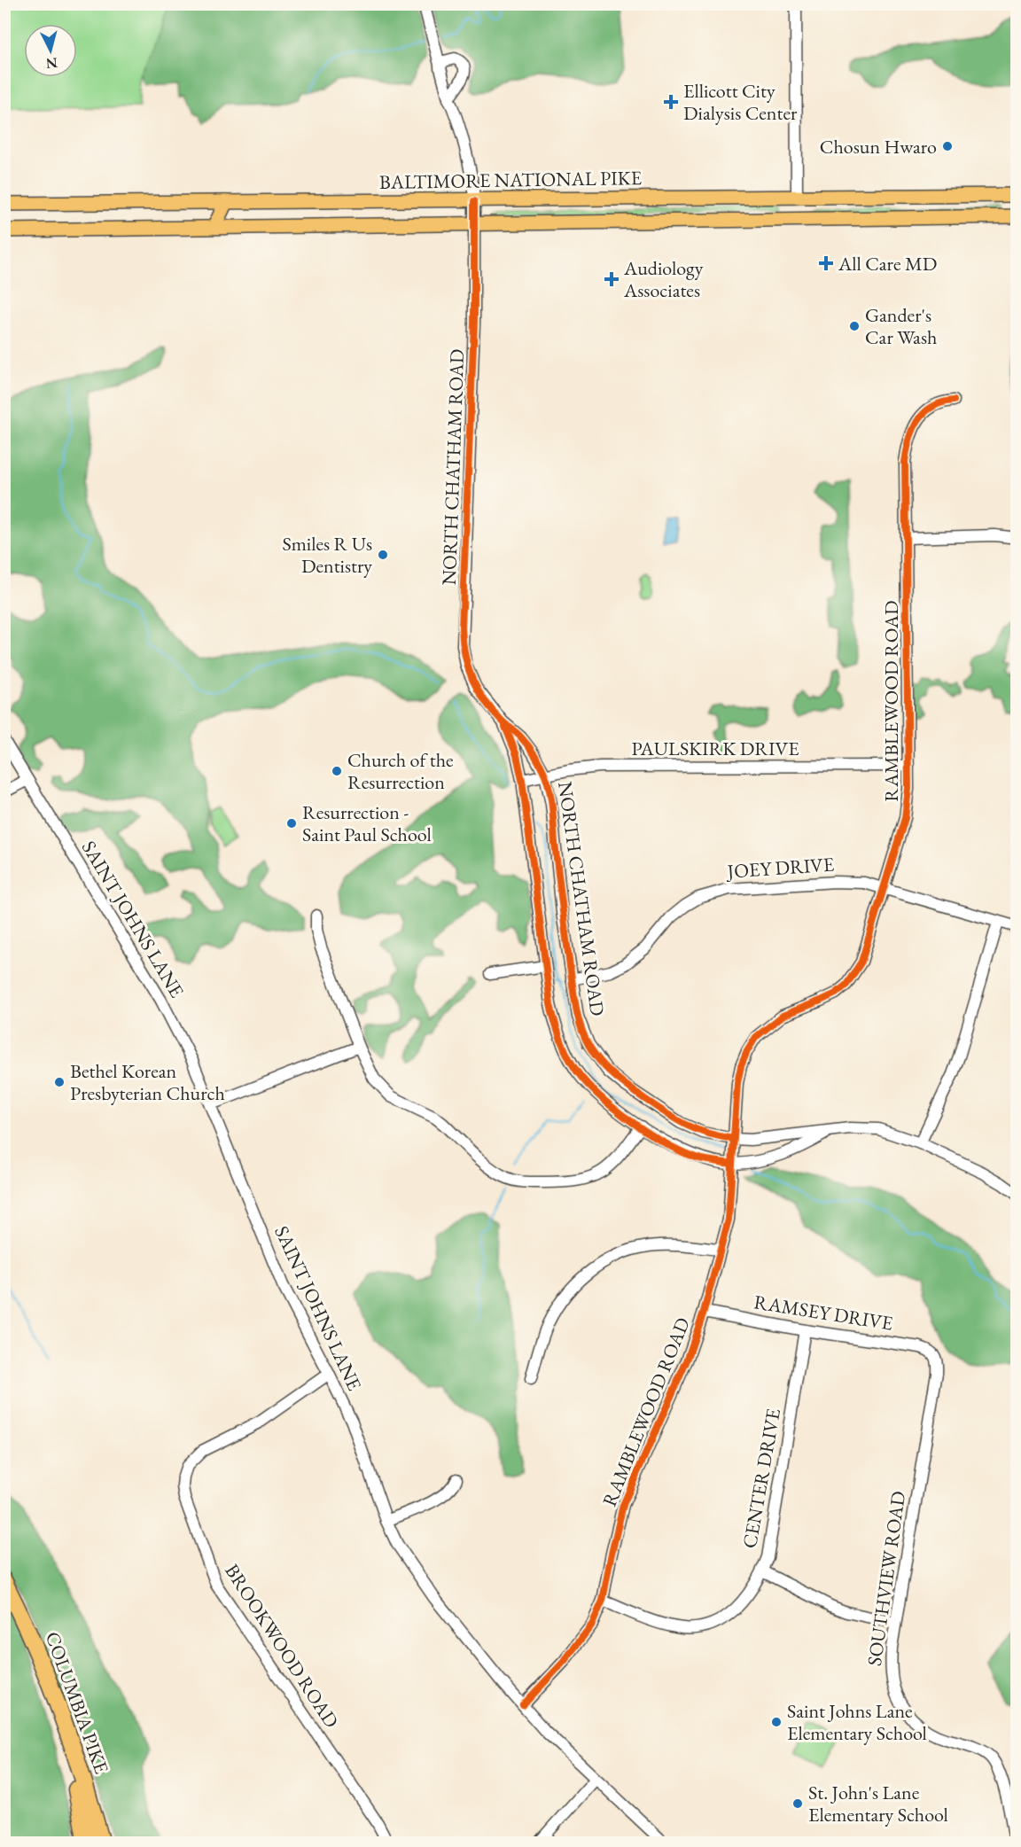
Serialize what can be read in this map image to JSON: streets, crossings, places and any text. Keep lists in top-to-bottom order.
{
  "streets": {
    "highway": ["COLUMBIA PIKE"],
    "main road": ["BALTIMORE NATIONAL PIKE"],
    "street": [
      "NORTH CHATHAM ROAD",
      "RAMBLEWOOD ROAD",
      "PAULSKIRK DRIVE",
      "JOEY DRIVE",
      "SAINT JOHNS LANE",
      "RAMSEY DRIVE",
      "CENTER DRIVE",
      "SOUTHVIEW ROAD",
      "BROOKWOOD ROAD"
    ]
  },
  "crossings": [
    ["BALTIMORE NATIONAL PIKE", "NORTH CHATHAM ROAD"],
    ["NORTH CHATHAM ROAD", "RAMBLEWOOD ROAD"],
    ["NORTH CHATHAM ROAD", "PAULSKIRK DRIVE"],
    ["NORTH CHATHAM ROAD", "JOEY DRIVE"],
    ["RAMBLEWOOD ROAD", "PAULSKIRK DRIVE"],
    ["RAMBLEWOOD ROAD", "JOEY DRIVE"],
    ["RAMBLEWOOD ROAD", "SAINT JOHNS LANE"],
    ["RAMBLEWOOD ROAD", "RAMSEY DRIVE"],
    ["RAMBLEWOOD ROAD", "CENTER DRIVE"],
    ["SAINT JOHNS LANE", "BROOKWOOD ROAD"],
    ["RAMSEY DRIVE", "CENTER DRIVE"],
    ["RAMSEY DRIVE", "SOUTHVIEW ROAD"]
  ],
  "places": {
    "health": ["Ellicott City Dialysis Center", "All Care MD", "Audiology Associates"],
    "other": [
      "Chosun Hwaro",
      "Gander's Car Wash",
      "Smiles R Us Dentistry",
      "Church of the Resurrection",
      "Resurrection - Saint Paul School",
      "Bethel Korean Presbyterian Church",
      "Saint Johns Lane Elementary School",
      "St. John's Lane Elementary School"
    ]
  },
  "north": "bottom"
}
